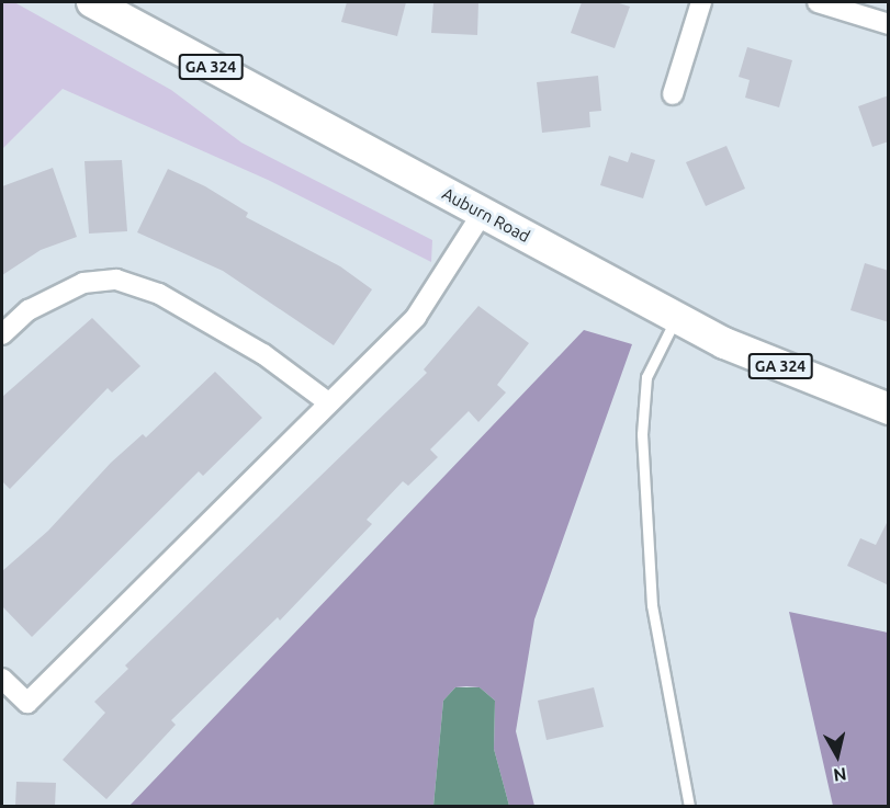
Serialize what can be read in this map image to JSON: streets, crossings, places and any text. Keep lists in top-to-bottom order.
{
  "streets": {
    "main road": ["GA 324", "Auburn Road"]
  },
  "north": "bottom"
}
